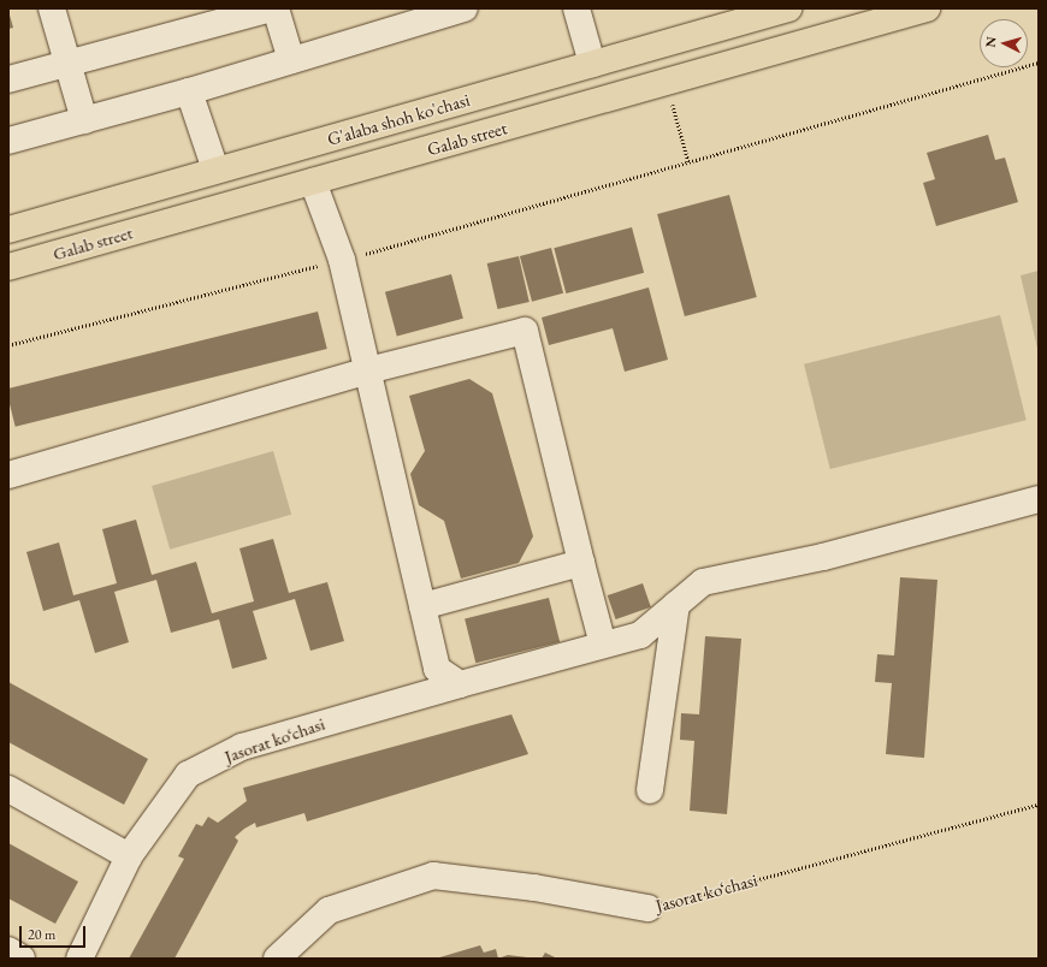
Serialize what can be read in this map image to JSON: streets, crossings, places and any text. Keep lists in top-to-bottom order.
{
  "streets": {
    "main road": ["G'alaba shoh ko'chasi", "Galab street"],
    "street": ["Jasorat ko‘chasi"]
  },
  "scale_bar": "20 m",
  "north": "left"
}
